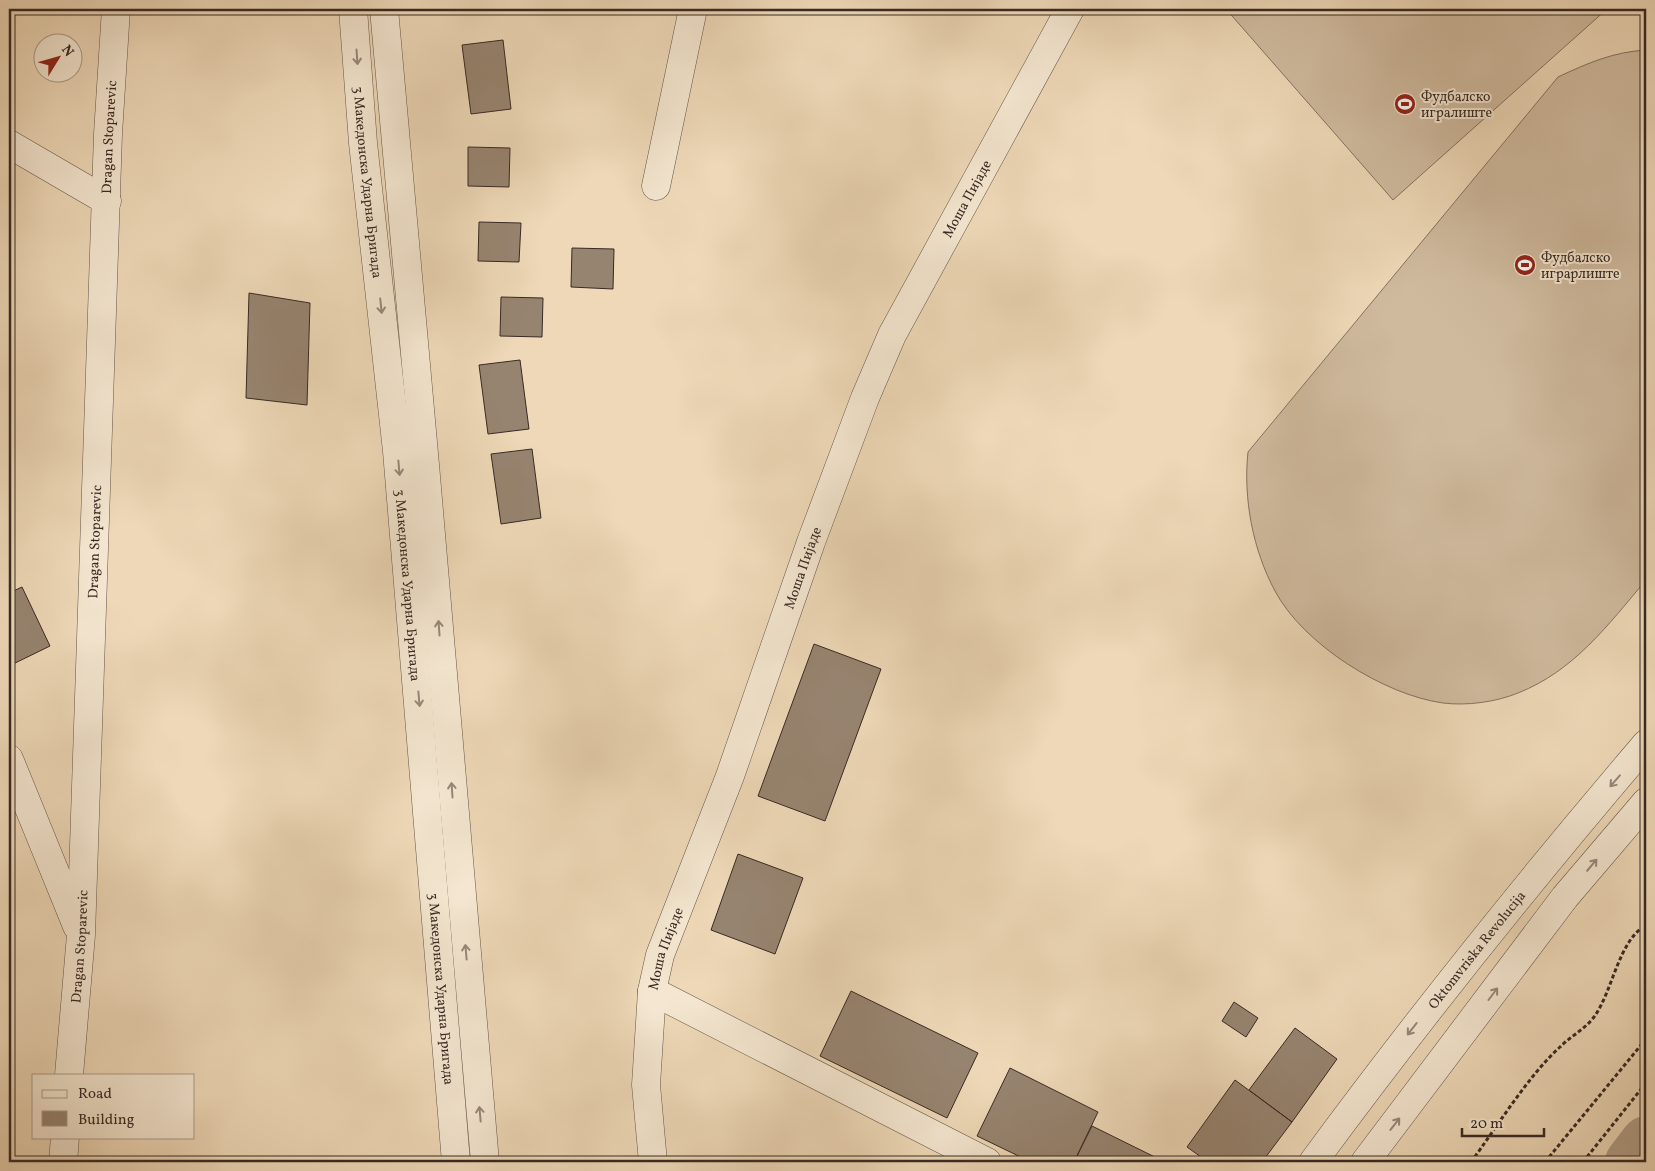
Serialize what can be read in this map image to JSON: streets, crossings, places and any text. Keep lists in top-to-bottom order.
{
  "streets": {
    "street": [
      "Dragan Stoparevic",
      "3 Македонска Ударна Бригада",
      "Моша Пијаде",
      "Oktomvriska Revolucija"
    ]
  },
  "places": {
    "sports": ["Фудбалскo игралиште", "Фудбалскo играрлиште"]
  },
  "legend": ["Road", "Building"],
  "scale_bar": "20 m",
  "north": "top right"
}
